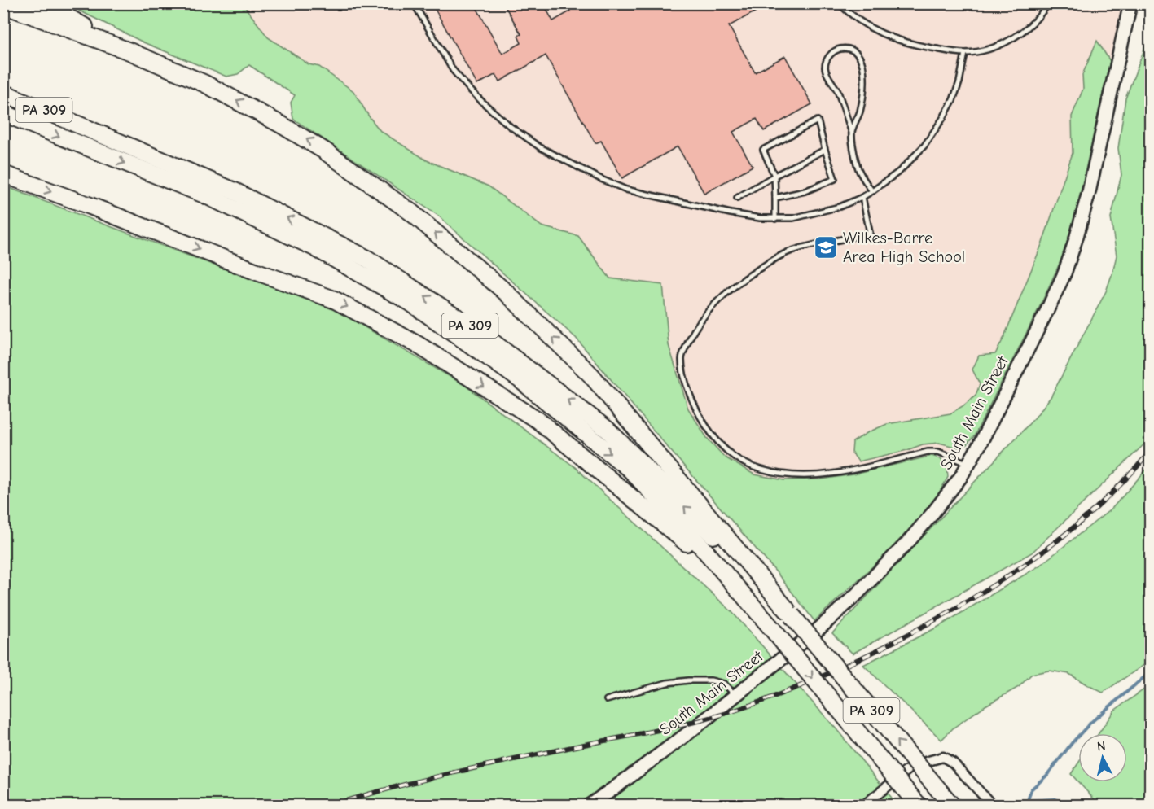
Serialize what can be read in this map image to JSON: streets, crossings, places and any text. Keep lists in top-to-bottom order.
{
  "streets": {
    "highway": ["PA 309"],
    "main road": ["South Main Street"]
  },
  "places": {
    "school or university": ["Wilkes-Barre Area High School"]
  },
  "north": "top"
}
